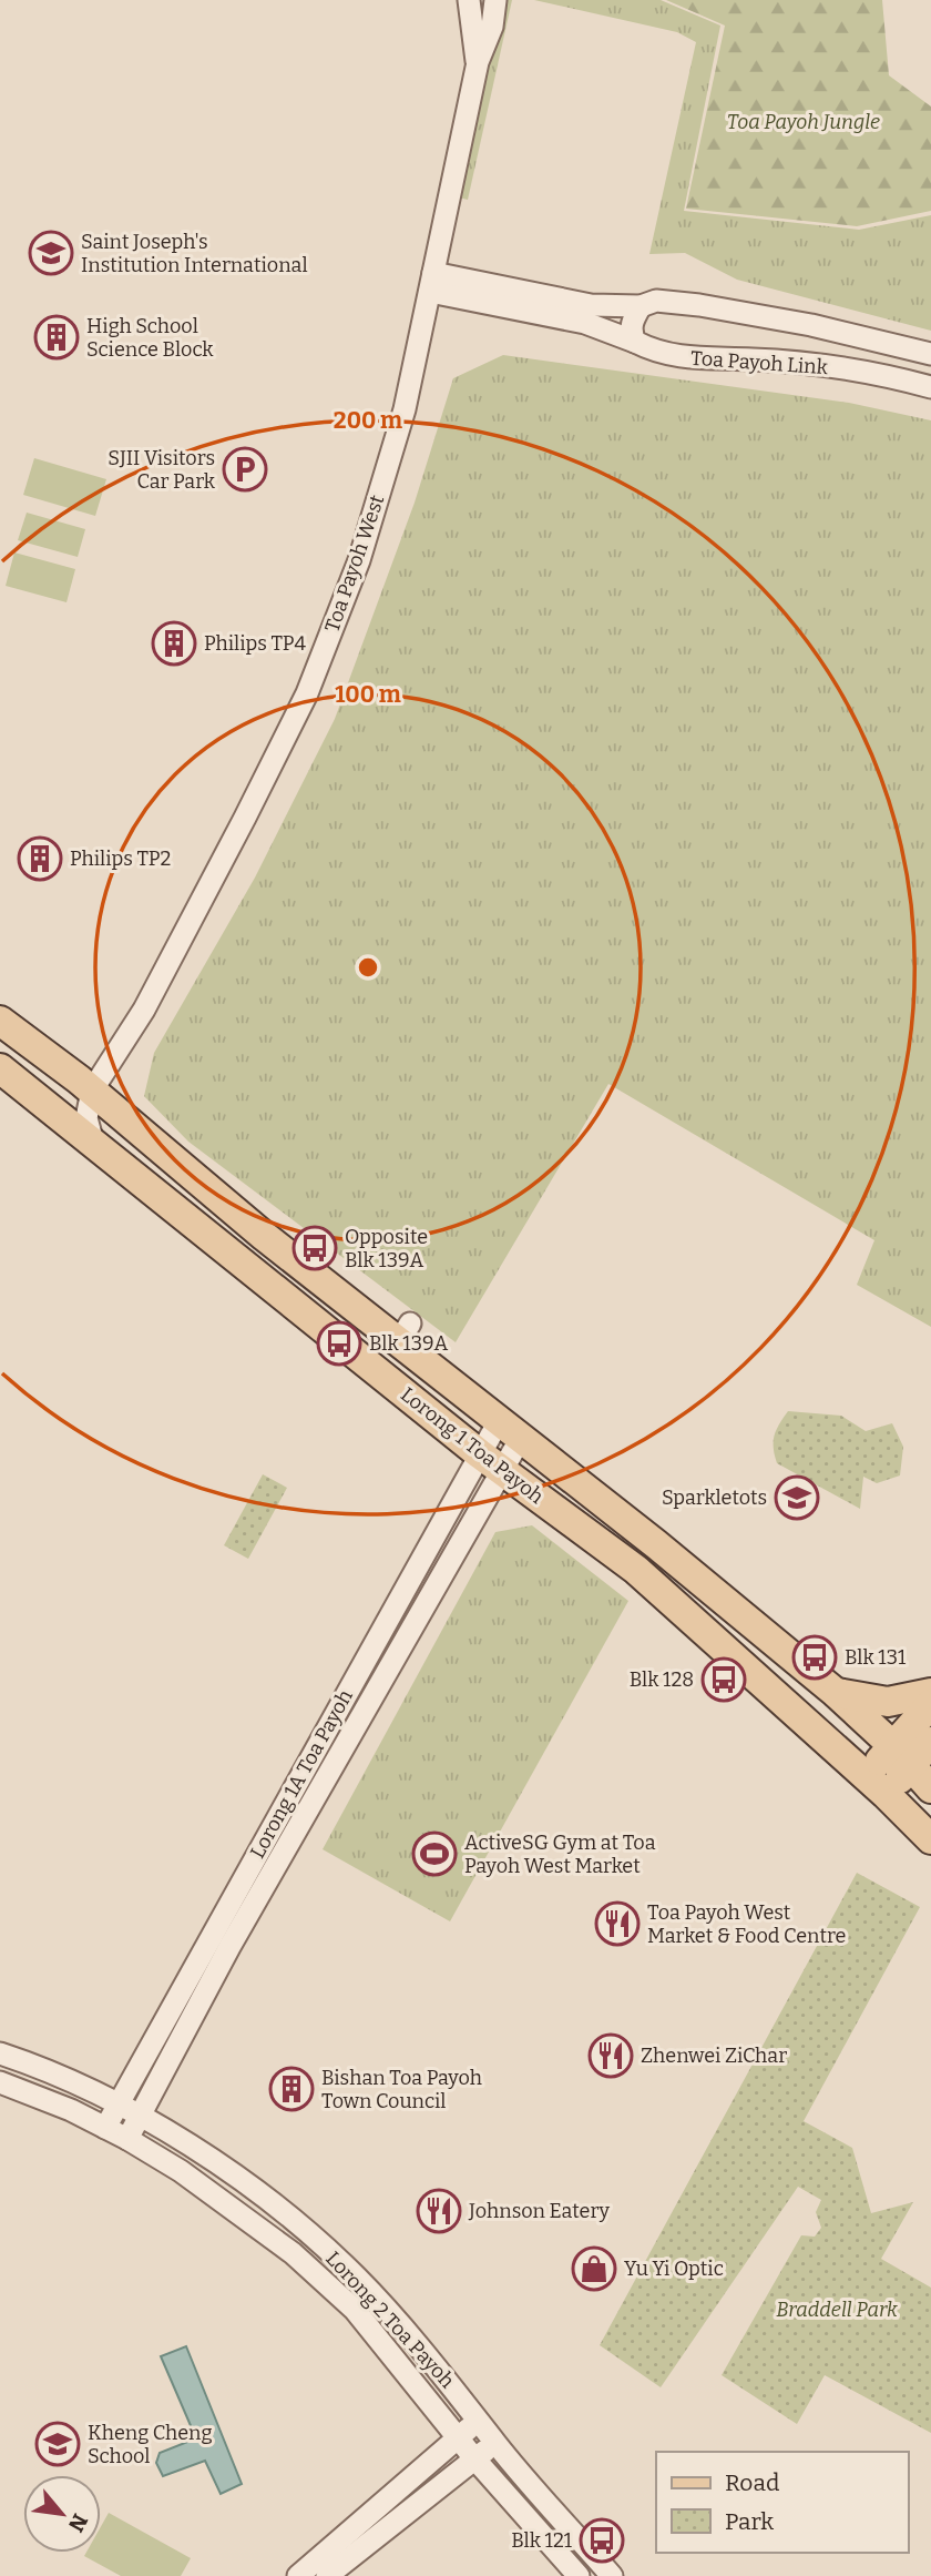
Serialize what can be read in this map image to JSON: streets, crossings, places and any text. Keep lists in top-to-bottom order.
{
  "streets": {
    "main road": ["Lorong 1 Toa Payoh"],
    "street": [
      "Toa Payoh Link",
      "Toa Payoh West",
      "Lorong 1A Toa Payoh",
      "Lorong 2 Toa Payoh"
    ]
  },
  "crossings": [
    ["Toa Payoh Link", "Toa Payoh West"],
    ["Toa Payoh West", "Lorong 1 Toa Payoh"],
    ["Lorong 1 Toa Payoh", "Lorong 1A Toa Payoh"],
    ["Lorong 1A Toa Payoh", "Lorong 2 Toa Payoh"]
  ],
  "parks": ["Toa Payoh Jungle", "Braddell Park"],
  "places": {
    "school or university": ["Saint Joseph's Institution International", "Sparkletots", "Kheng Cheng School"],
    "building": [
      "High School Science Block",
      "Philips TP4",
      "Philips TP2",
      "Bishan Toa Payoh Town Council"
    ],
    "parking": ["SJII Visitors Car Park"],
    "bus stop": [
      "Opposite Blk 139A",
      "Blk 139A",
      "Blk 131",
      "Blk 128",
      "Blk 121"
    ],
    "sports": ["ActiveSG Gym at Toa Payoh West Market"],
    "restaurant": ["Toa Payoh West Market & Food Centre", "Zhenwei ZiChar", "Johnson Eatery"],
    "shop": ["Yu Yi Optic"]
  },
  "legend": ["Road", "Park"],
  "north": "bottom right",
  "rings": ["200 m", "100 m"]
}
